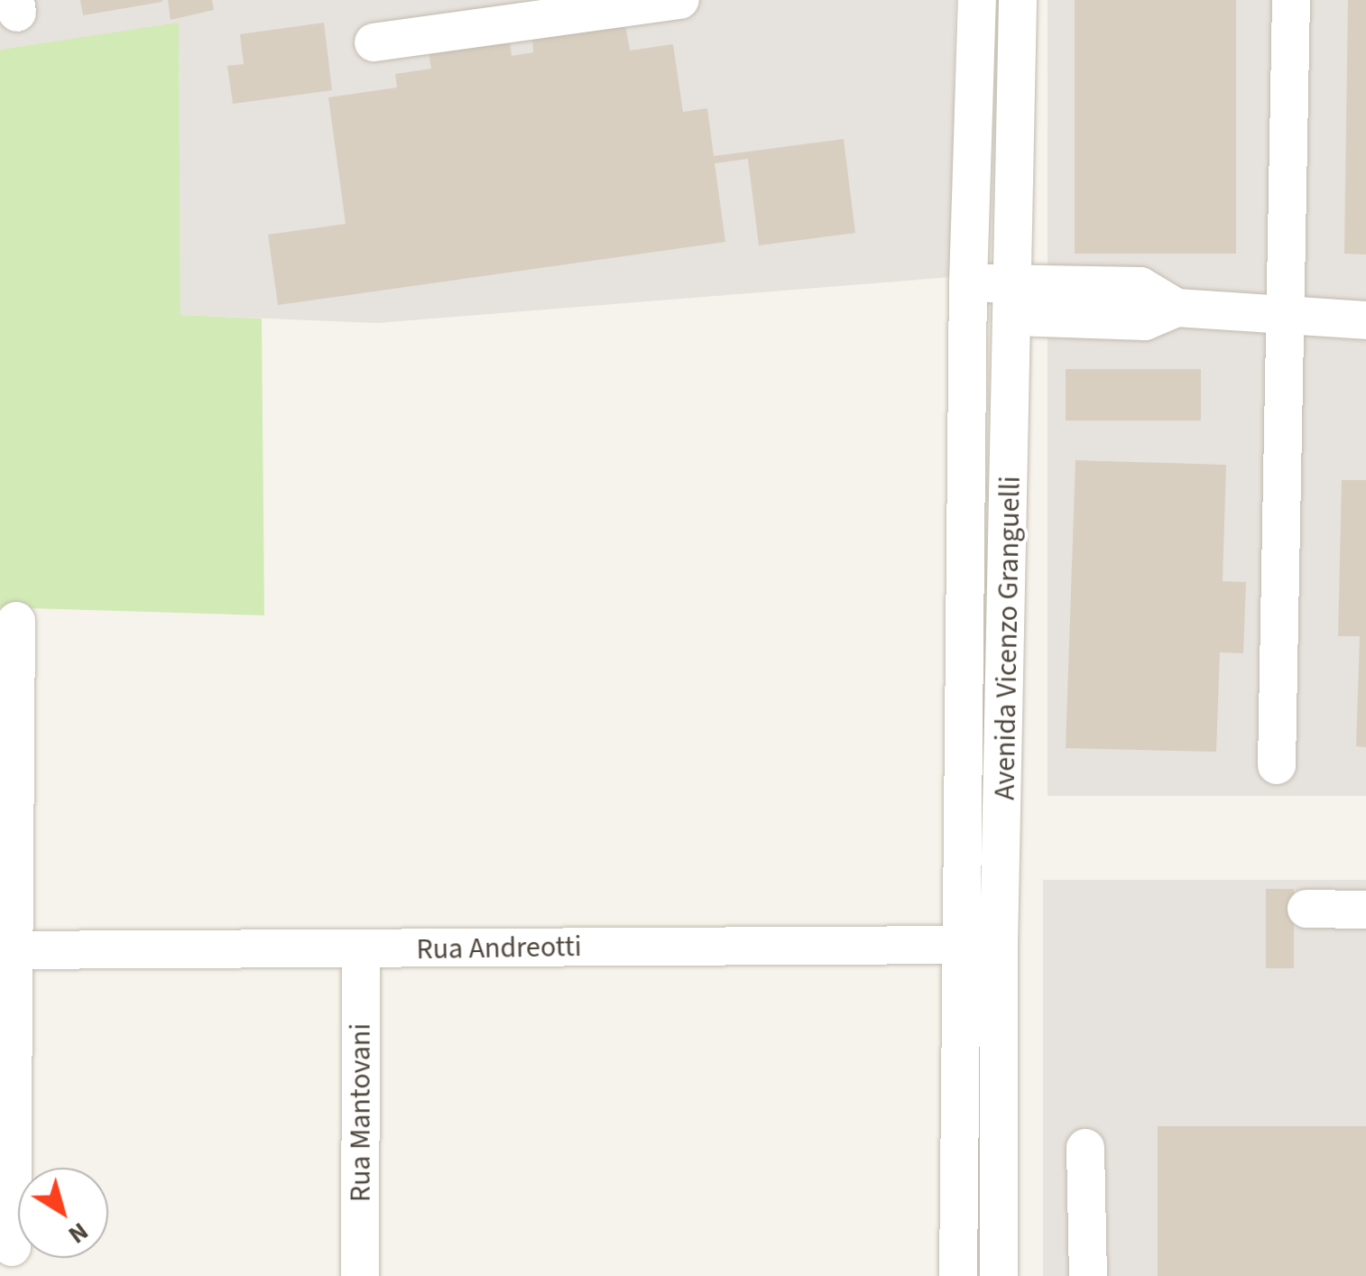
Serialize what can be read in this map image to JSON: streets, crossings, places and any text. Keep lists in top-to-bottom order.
{
  "streets": {
    "street": ["Avenida Vicenzo Granguelli", "Rua Andreotti", "Rua Mantovani"]
  },
  "crossings": [
    ["Avenida Vicenzo Granguelli", "Rua Andreotti"],
    ["Rua Andreotti", "Rua Mantovani"]
  ],
  "north": "bottom right"
}
